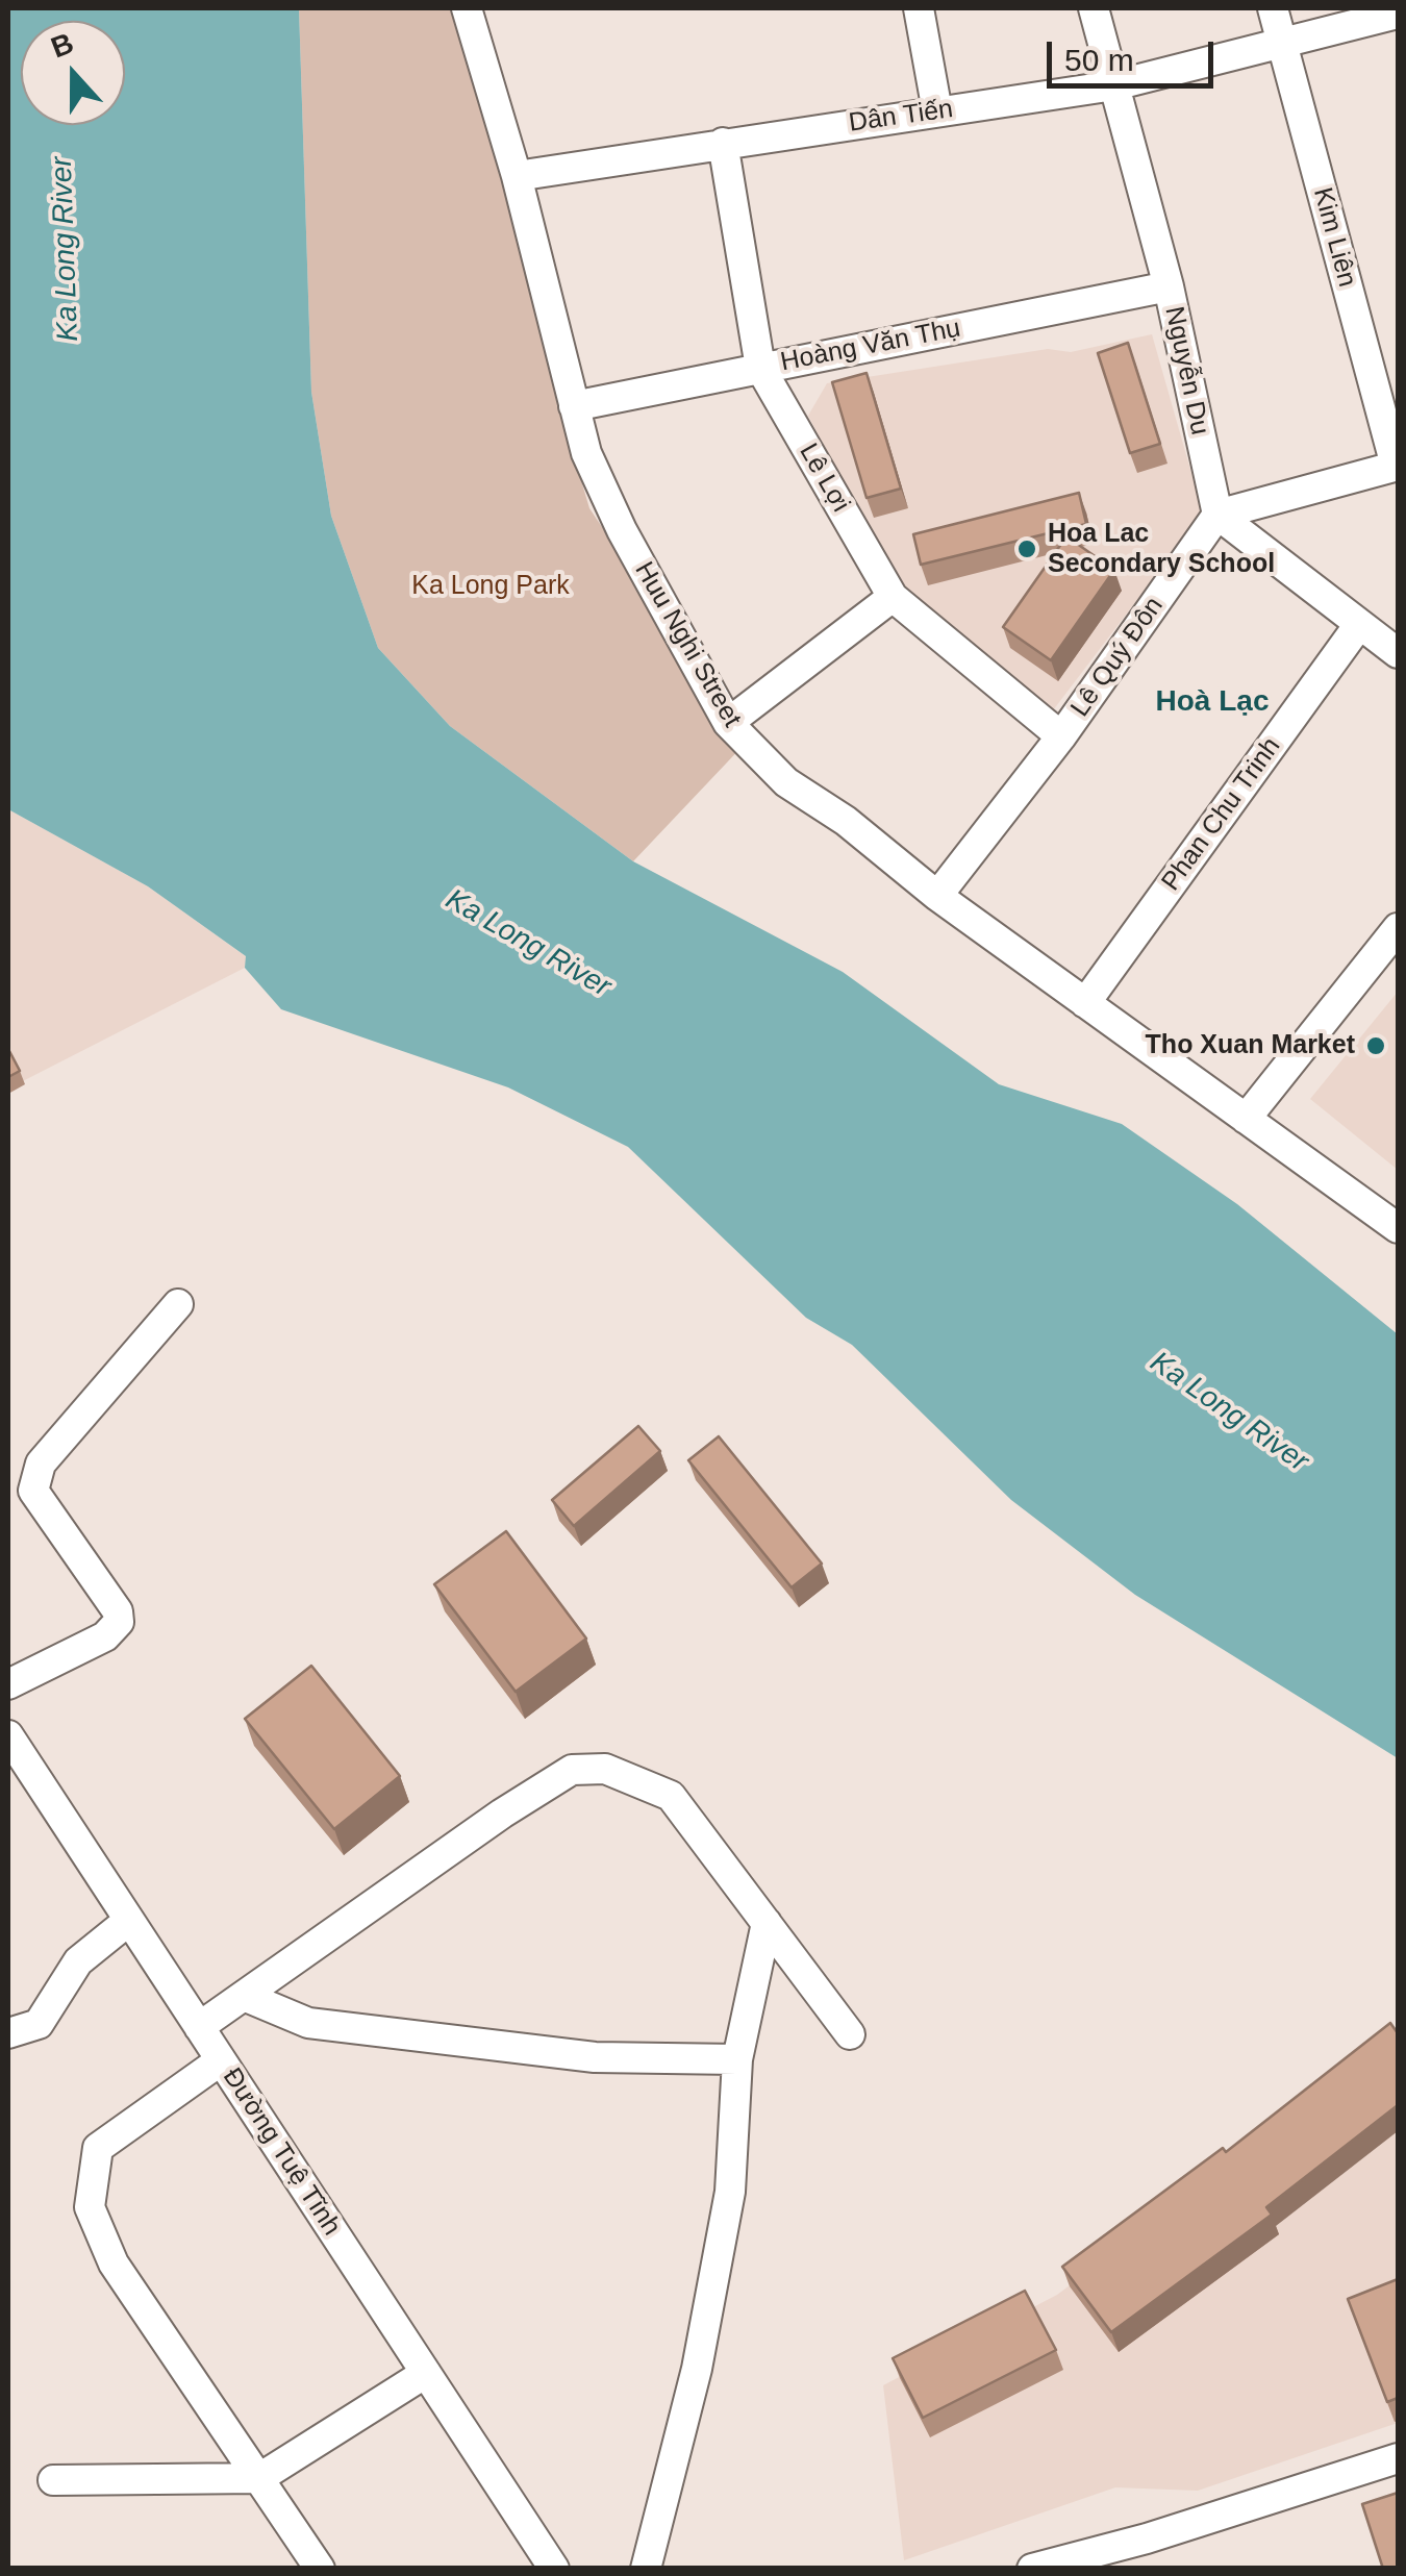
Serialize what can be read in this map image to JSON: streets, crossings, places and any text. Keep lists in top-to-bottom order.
{
  "streets": {
    "street": [
      "Dân Tiến",
      "Kim Liên",
      "Hoàng Văn Thụ",
      "Nguyễn Du",
      "Lê Lợi",
      "Huu Nghi Street",
      "Lê Quý Đôn",
      "Phan Chu Trinh",
      "Đường Tuệ Tĩnh"
    ]
  },
  "crossings": [
    ["Dân Tiến", "Kim Liên"],
    ["Dân Tiến", "Nguyễn Du"],
    ["Dân Tiến", "Lê Lợi"],
    ["Dân Tiến", "Huu Nghi Street"],
    ["Hoàng Văn Thụ", "Nguyễn Du"],
    ["Hoàng Văn Thụ", "Lê Lợi"],
    ["Hoàng Văn Thụ", "Huu Nghi Street"],
    ["Nguyễn Du", "Lê Quý Đôn"],
    ["Lê Lợi", "Lê Quý Đôn"],
    ["Huu Nghi Street", "Lê Quý Đôn"],
    ["Huu Nghi Street", "Phan Chu Trinh"]
  ],
  "districts": ["Hoà Lạc"],
  "water": ["Ka Long River"],
  "parks": ["Ka Long Park"],
  "places": ["Hoa Lac Secondary School", "Tho Xuan Market"],
  "scale_bar": "50 m",
  "north": "top"
}
